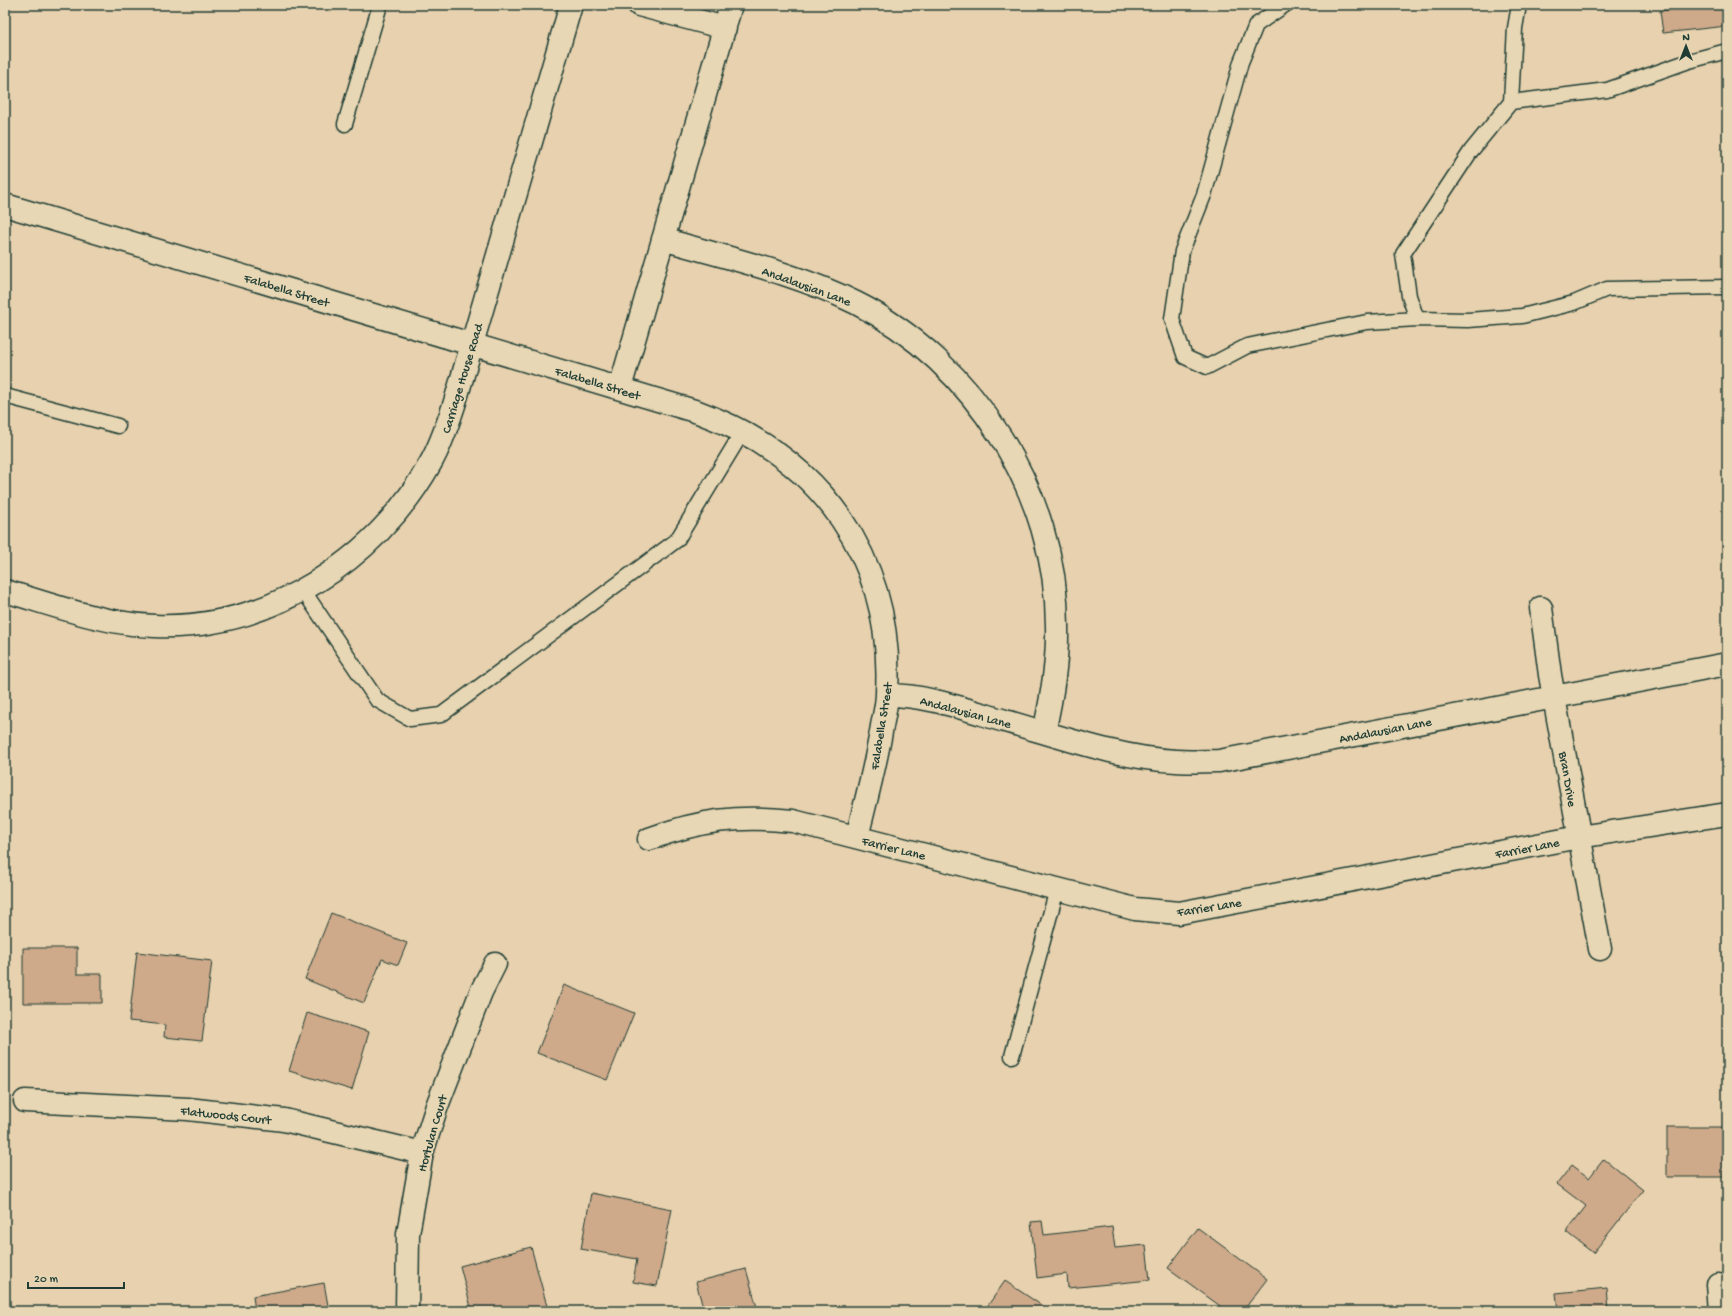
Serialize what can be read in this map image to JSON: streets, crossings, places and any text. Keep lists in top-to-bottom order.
{
  "streets": {
    "street": [
      "Andalausian Lane",
      "Falabella Street",
      "Carriage House Road",
      "Bran Drive",
      "Farrier Lane",
      "Flatwoods Court",
      "Hortulan Court"
    ]
  },
  "crossings": [
    ["Andalausian Lane", "Falabella Street"],
    ["Andalausian Lane", "Bran Drive"],
    ["Falabella Street", "Carriage House Road"],
    ["Falabella Street", "Farrier Lane"],
    ["Bran Drive", "Farrier Lane"],
    ["Flatwoods Court", "Hortulan Court"]
  ],
  "scale_bar": "20 m",
  "north": "top"
}
